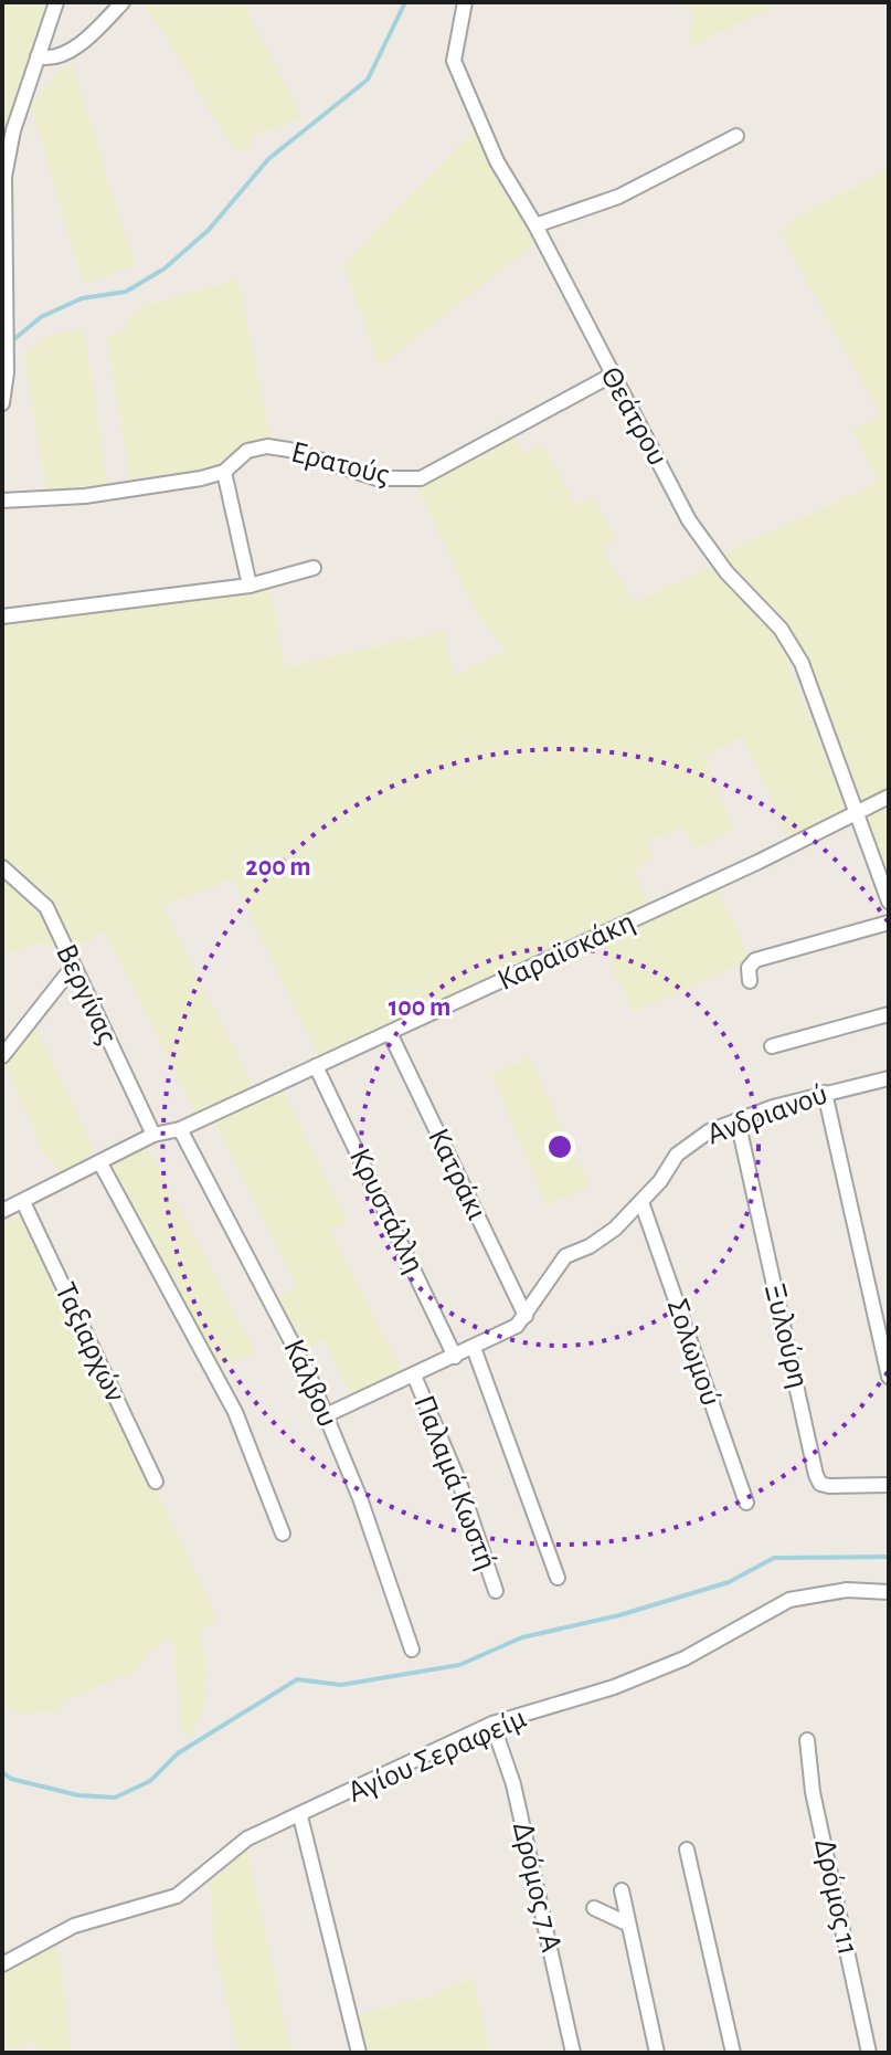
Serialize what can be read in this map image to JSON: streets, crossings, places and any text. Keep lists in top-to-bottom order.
{
  "streets": {
    "street": [
      "Θεάτρου",
      "Ερατούς",
      "Καραϊσκάκη",
      "Βεργίνας",
      "Ανδριανού",
      "Κατράκι",
      "Κρυστάλλη",
      "Ξυλούρη",
      "Ταξιαρχών",
      "Σολωμού",
      "Κάλβου",
      "Παλαμά Κωστή",
      "Αγίου Σεραφείμ",
      "Δρόμος 7 Α",
      "Δρόμος 11"
    ]
  },
  "crossings": [
    ["Θεάτρου", "Ερατούς"],
    ["Θεάτρου", "Καραϊσκάκη"],
    ["Καραϊσκάκη", "Βεργίνας"],
    ["Καραϊσκάκη", "Κατράκι"],
    ["Καραϊσκάκη", "Κρυστάλλη"],
    ["Καραϊσκάκη", "Ταξιαρχών"],
    ["Καραϊσκάκη", "Κάλβου"],
    ["Ανδριανού", "Κατράκι"],
    ["Ανδριανού", "Κρυστάλλη"],
    ["Ανδριανού", "Ξυλούρη"],
    ["Ανδριανού", "Σολωμού"],
    ["Ανδριανού", "Κάλβου"],
    ["Ανδριανού", "Παλαμά Κωστή"],
    ["Αγίου Σεραφείμ", "Δρόμος 7 Α"]
  ],
  "rings": ["200 m", "100 m"]
}
